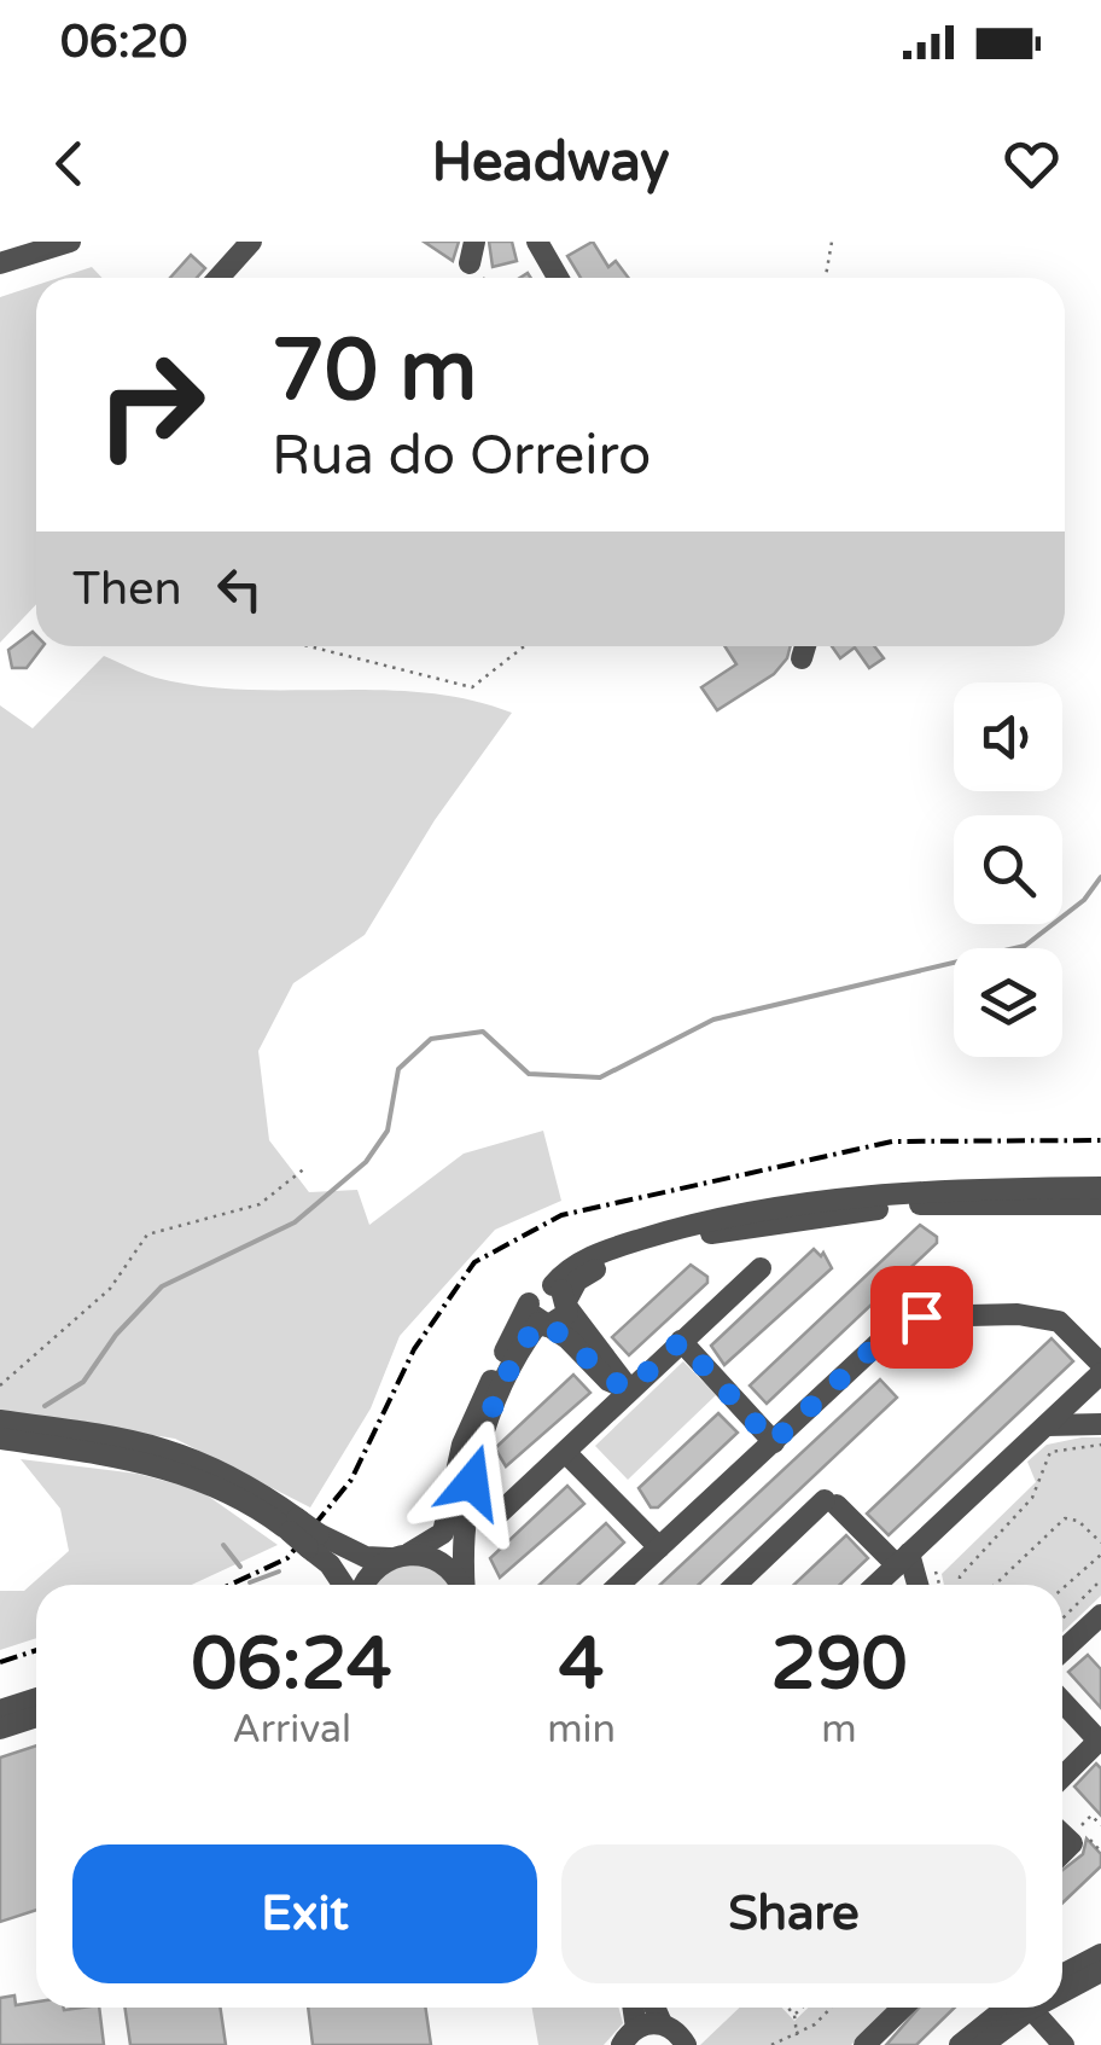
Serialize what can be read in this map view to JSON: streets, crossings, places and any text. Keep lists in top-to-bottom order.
{
  "page": {
    "status": "06:20",
    "header": "Headway",
    "turn": ["70 m", "Rua do Orreiro"],
    "then": "Then",
    "eta": [
      "06:24",
      "Arrival",
      "4",
      "min",
      "290",
      "m"
    ],
    "buttons": ["Exit", "Share"]
  }
}
